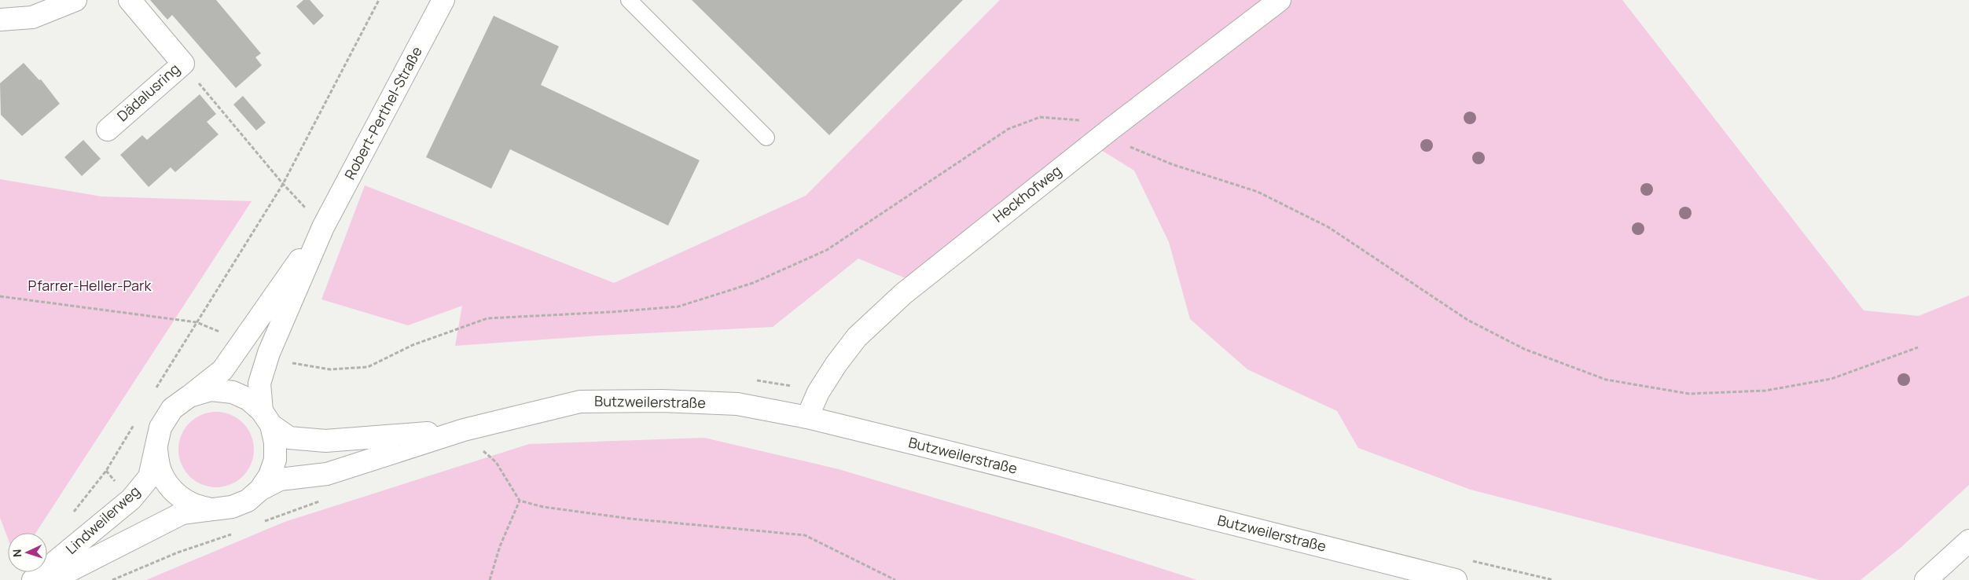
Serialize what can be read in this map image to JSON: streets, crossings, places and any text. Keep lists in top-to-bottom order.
{
  "streets": {
    "main road": [
      "Dädalusring",
      "Robert-Perthel-Straße",
      "Heckhofweg",
      "Butzweilerstraße",
      "Lindweilerweg"
    ]
  },
  "crossings": [
    ["Robert-Perthel-Straße", "Butzweilerstraße"],
    ["Robert-Perthel-Straße", "Lindweilerweg"],
    ["Heckhofweg", "Butzweilerstraße"],
    ["Butzweilerstraße", "Lindweilerweg"]
  ],
  "parks": ["Pfarrer-Heller-Park"],
  "north": "left"
}
